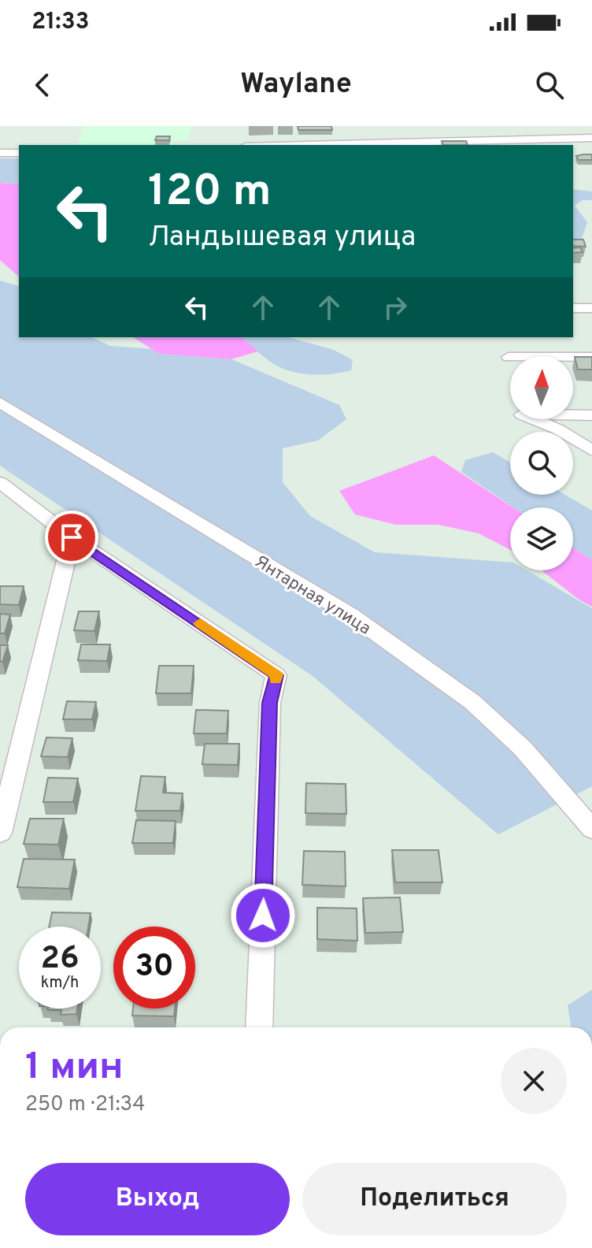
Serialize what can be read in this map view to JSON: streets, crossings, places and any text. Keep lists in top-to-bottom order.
{
  "streets": {
    "street": ["Янтарная улица"]
  },
  "north": "top",
  "page": {
    "status": "21:33",
    "header": "Waylane",
    "turn": ["120 m", "Ландышевая улица"],
    "speed": "26 km/h",
    "limit": "30",
    "heading": ["1 мин", "250 m · 21:34"],
    "buttons": ["Выход", "Поделиться"]
  }
}
